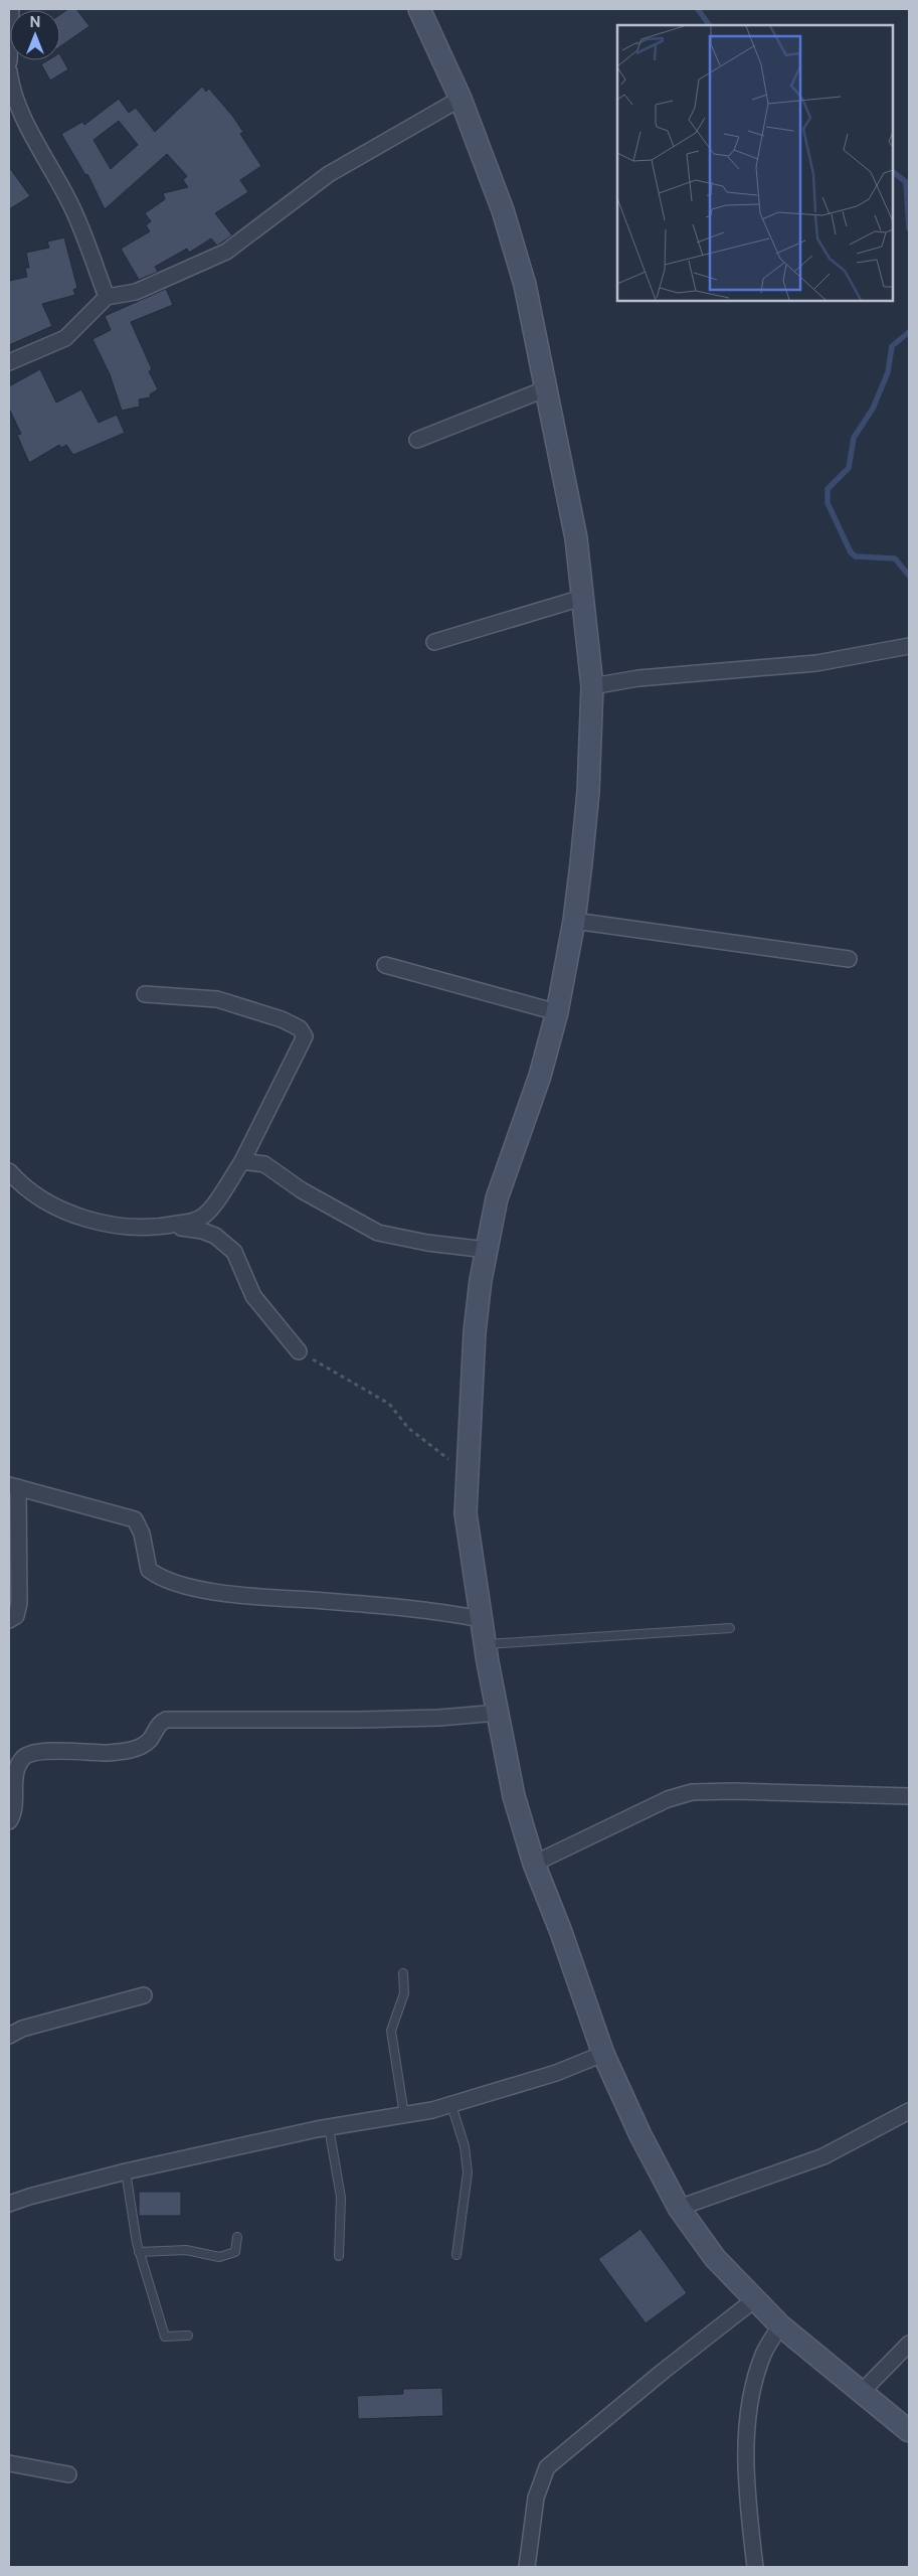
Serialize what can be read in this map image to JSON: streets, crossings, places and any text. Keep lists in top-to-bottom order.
{
  "north": "top"
}
